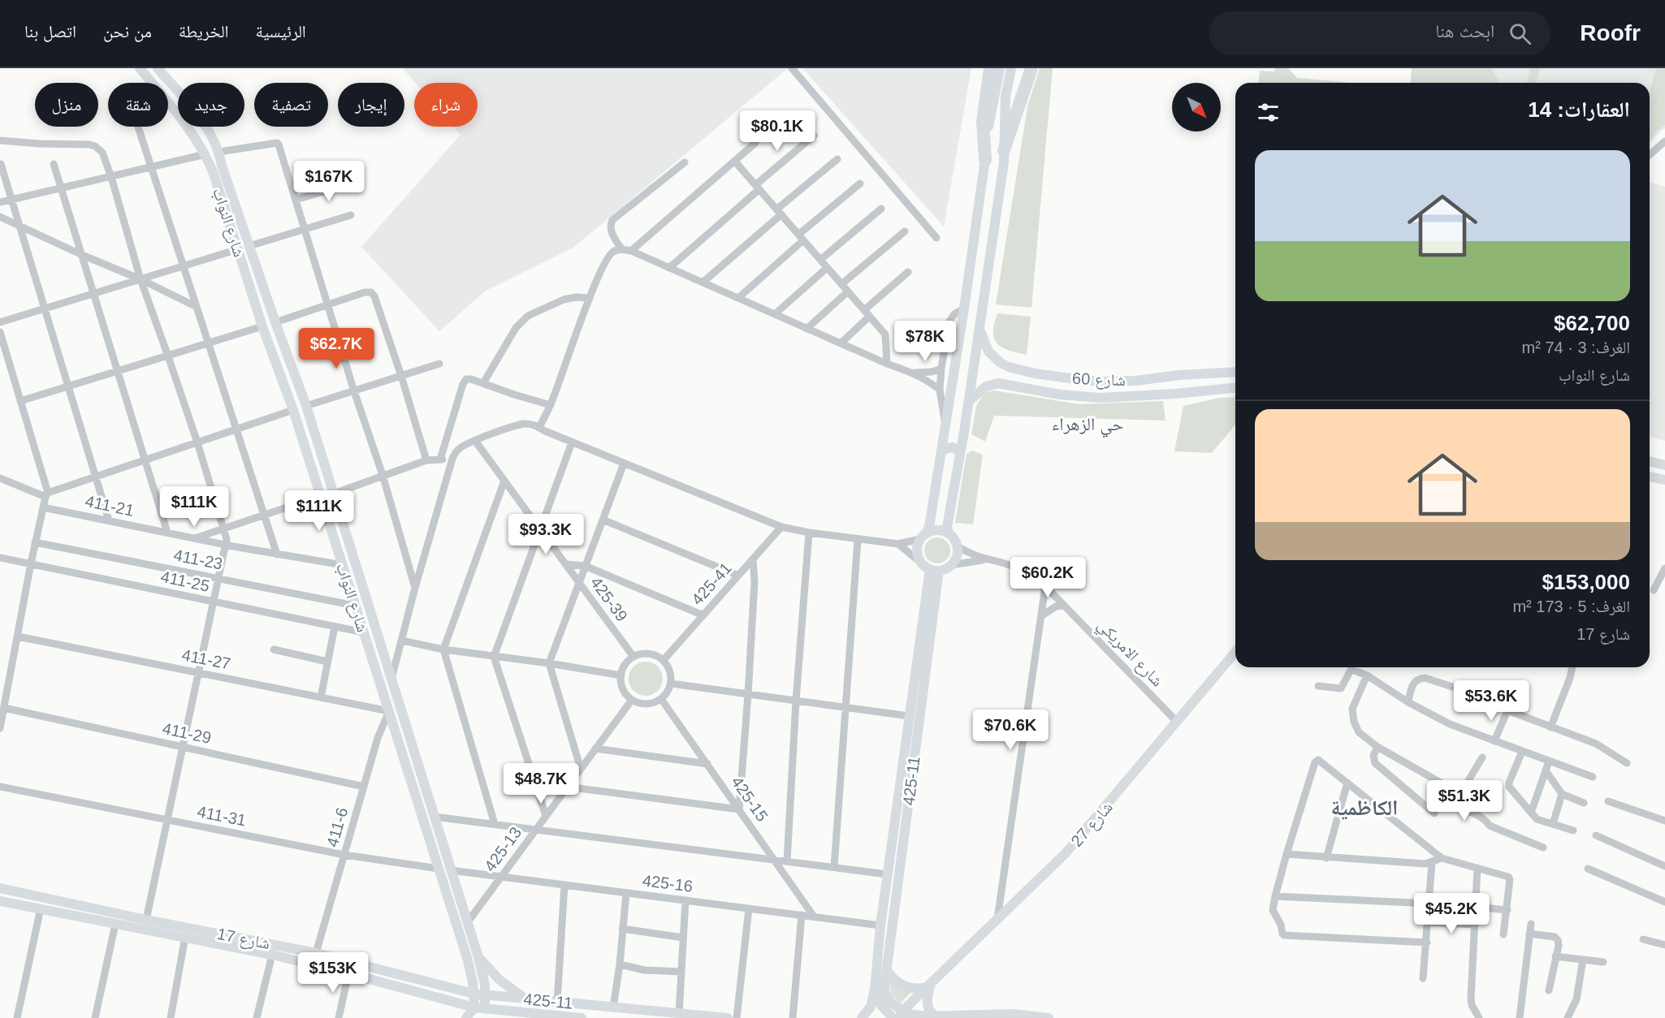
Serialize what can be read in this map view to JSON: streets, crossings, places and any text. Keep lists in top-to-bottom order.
{
  "streets": {
    "street": [
      "شارع النواب",
      "شارع 60",
      "411-21",
      "411-23",
      "411-25",
      "425-41",
      "425-39",
      "شارع الامريكي",
      "411-27",
      "411-29",
      "425-11",
      "425-15",
      "411-31",
      "شارع 27",
      "411-6",
      "425-13",
      "425-16",
      "شارع 17"
    ]
  },
  "crossings": [
    ["شارع النواب", "411-21"],
    ["شارع النواب", "411-23"],
    ["شارع النواب", "411-25"],
    ["شارع النواب", "411-27"],
    ["شارع النواب", "425-11"],
    ["شارع النواب", "411-31"],
    ["شارع النواب", "411-6"],
    ["شارع النواب", "425-13"],
    ["شارع النواب", "425-16"],
    ["شارع النواب", "شارع 17"],
    ["425-41", "425-39"],
    ["425-41", "425-15"],
    ["425-41", "425-13"],
    ["425-39", "425-15"],
    ["425-39", "425-13"],
    ["شارع الامريكي", "425-11"],
    ["شارع الامريكي", "شارع 27"],
    ["411-27", "411-6"],
    ["411-29", "411-6"],
    ["425-11", "شارع 27"],
    ["425-11", "425-16"],
    ["425-11", "شارع 17"],
    ["425-15", "425-13"],
    ["425-15", "425-16"],
    ["411-31", "411-6"],
    ["411-6", "شارع 17"],
    ["425-13", "425-16"]
  ],
  "districts": ["حي الزهراء", "الكاظمية"],
  "north": "bottom right",
  "page": {
    "header": "Roofr",
    "search": "ابحث هنا",
    "nav": [
      "الرئيسية",
      "الخريطة",
      "من نحن",
      "اتصل بنا"
    ],
    "chip": [
      "شراء",
      "إيجار",
      "تصفية",
      "جديد",
      "شقة",
      "منزل"
    ],
    "heading": "العقارات: 14",
    "price": [
      "$80.1K",
      "$167K",
      "$78K",
      "$62.7K",
      "$111K",
      "$111K",
      "$93.3K",
      "$60.2K",
      "$53.6K",
      "$70.6K",
      "$48.7K",
      "$51.3K",
      "$45.2K",
      "$153K"
    ],
    "list": [
      {
        "name": "$62,700",
        "note": "الغرف: 3 · 74 m² · شارع النواب"
      },
      {
        "name": "$153,000",
        "note": "الغرف: 5 · 173 m² · شارع 17"
      }
    ]
  }
}
